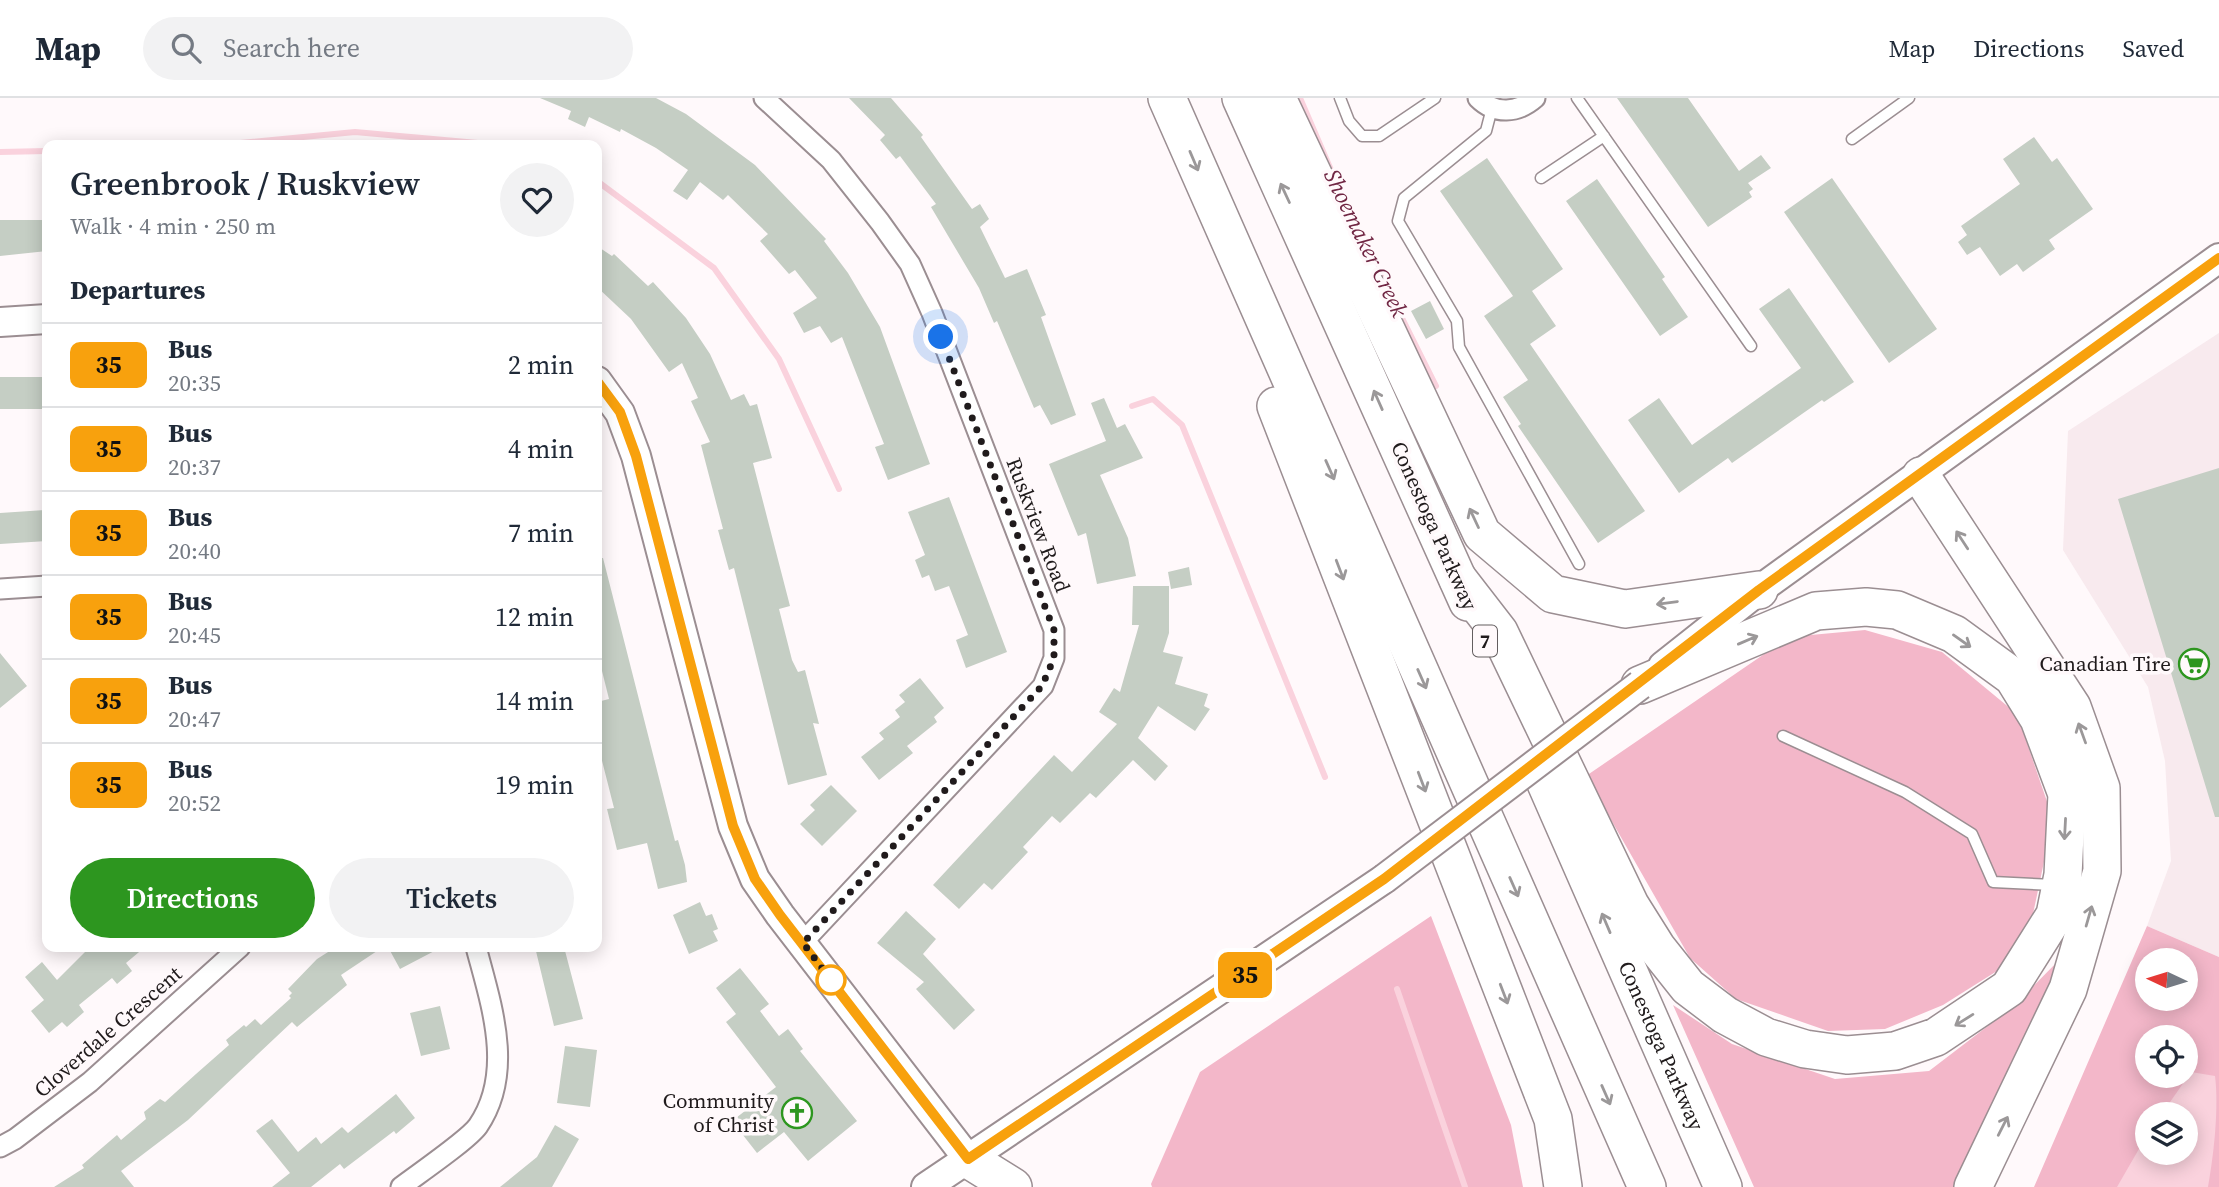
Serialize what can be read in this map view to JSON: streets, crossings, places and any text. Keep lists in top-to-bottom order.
{
  "streets": {
    "highway": ["Conestoga Parkway", "7"],
    "street": ["Ruskview Road", "Cloverdale Crescent"]
  },
  "water": ["Shoemaker Creek"],
  "places": {
    "supermarket": ["Canadian Tire"],
    "church": ["Community of Christ"]
  },
  "lines": ["bus line 35"],
  "north": "left",
  "page": {
    "header": "Map",
    "search": "Search here",
    "nav": ["Map", "Directions", "Saved"],
    "on_map": "35",
    "heading": [
      ["Greenbrook / Ruskview", "Walk · 4 min · 250 m"],
      "Departures"
    ],
    "list": [
      {
        "mark": "35",
        "name": "Bus",
        "note": "20:35",
        "value": "2 min"
      },
      {
        "mark": "35",
        "name": "Bus",
        "note": "20:37",
        "value": "4 min"
      },
      {
        "mark": "35",
        "name": "Bus",
        "note": "20:40",
        "value": "7 min"
      },
      {
        "mark": "35",
        "name": "Bus",
        "note": "20:45",
        "value": "12 min"
      },
      {
        "mark": "35",
        "name": "Bus",
        "note": "20:47",
        "value": "14 min"
      },
      {
        "mark": "35",
        "name": "Bus",
        "note": "20:52",
        "value": "19 min"
      }
    ],
    "buttons": ["Directions", "Tickets"]
  }
}
